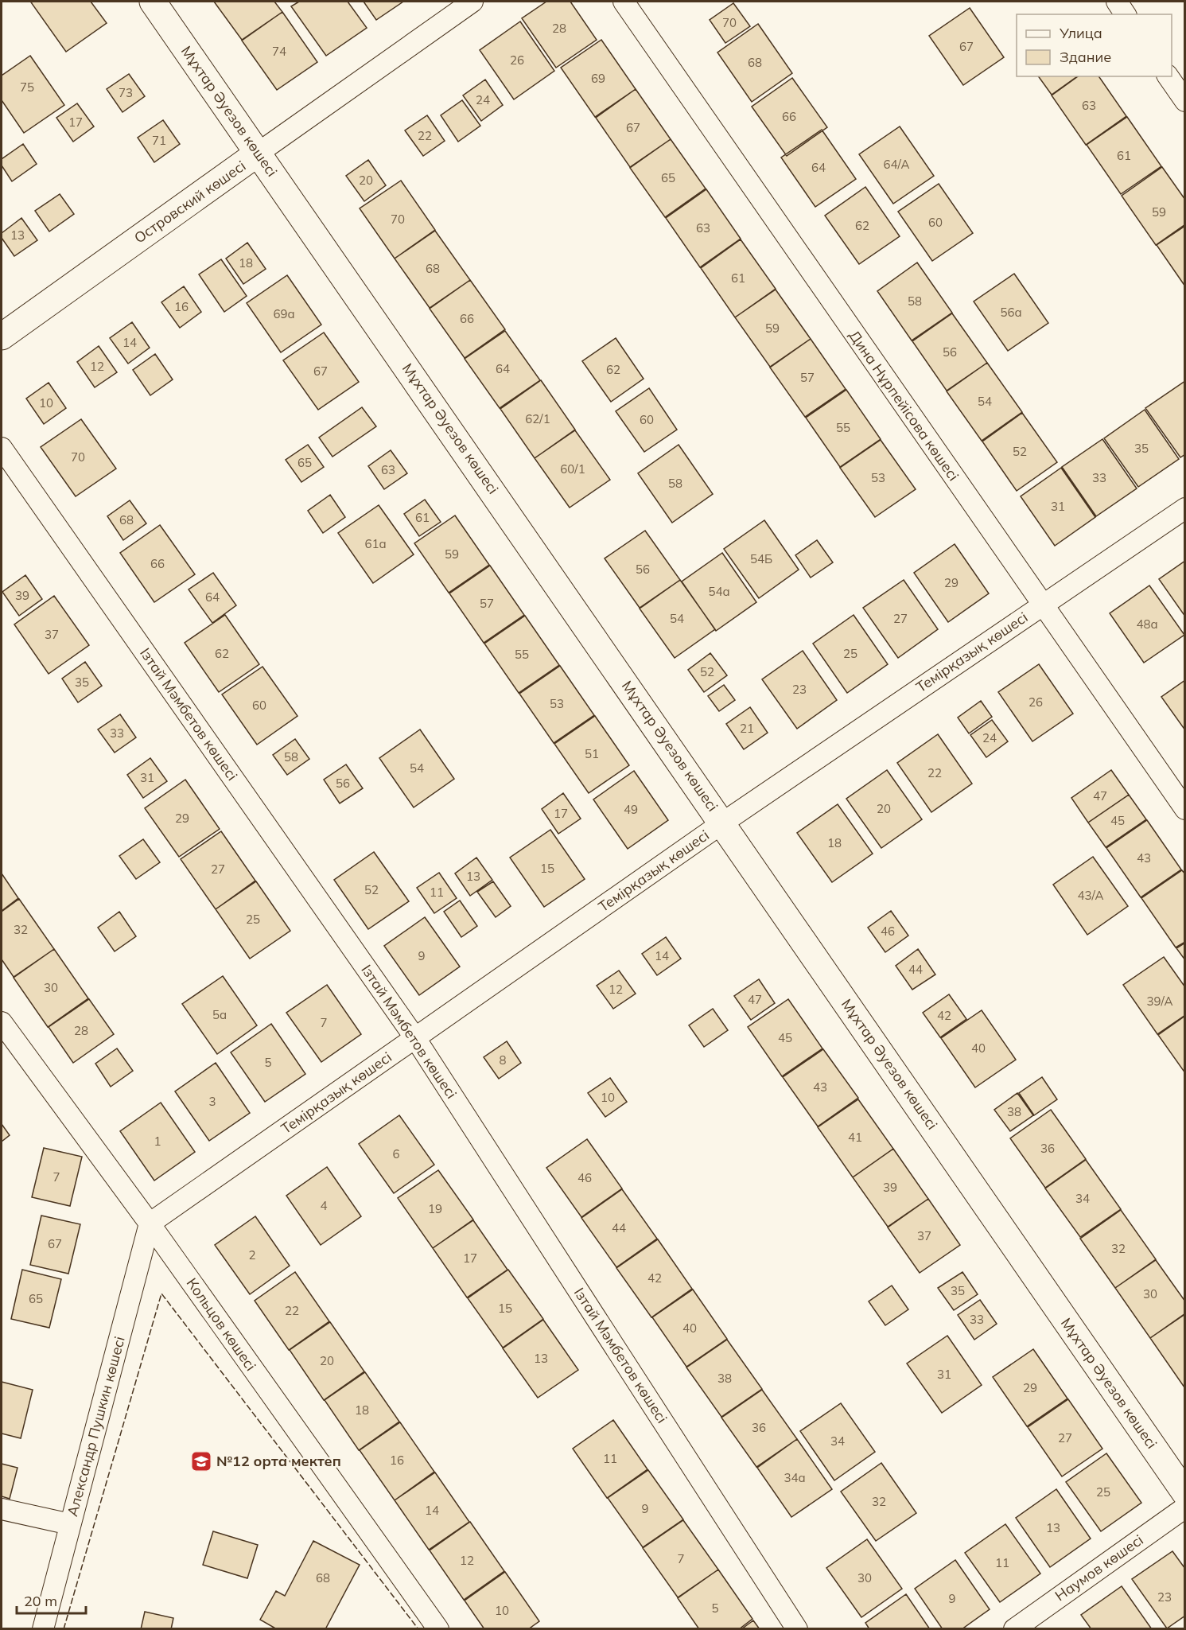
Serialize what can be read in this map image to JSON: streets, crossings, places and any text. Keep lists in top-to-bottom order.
{
  "streets": {
    "street": [
      "Мұхтар Әуезов көшесі",
      "Островский көшесі",
      "Дина Нұрпейісова көшесі",
      "Темірқазық көшесі",
      "Ізтай Мәмбетов көшесі",
      "Кольцов көшесі",
      "Александр Пушкин көшесі",
      "Наумов көшесі"
    ]
  },
  "crossings": [
    ["Мұхтар Әуезов көшесі", "Островский көшесі"],
    ["Мұхтар Әуезов көшесі", "Темірқазық көшесі"],
    ["Дина Нұрпейісова көшесі", "Темірқазық көшесі"],
    ["Темірқазық көшесі", "Ізтай Мәмбетов көшесі"],
    ["Темірқазық көшесі", "Кольцов көшесі"],
    ["Темірқазық көшесі", "Александр Пушкин көшесі"],
    ["Кольцов көшесі", "Александр Пушкин көшесі"]
  ],
  "places": {
    "school or university": ["№12 орта мектеп"]
  },
  "house_numbers": [
    "70",
    "28",
    "67",
    "74",
    "26",
    "68",
    "69",
    "75",
    "73",
    "24",
    "63",
    "66",
    "17",
    "67",
    "22",
    "71",
    "61",
    "64/А",
    "64",
    "65",
    "20",
    "59",
    "70",
    "60",
    "62",
    "63",
    "13",
    "18",
    "68",
    "61",
    "58",
    "16",
    "56а",
    "69а",
    "66",
    "59",
    "14",
    "56",
    "12",
    "64",
    "62",
    "67",
    "57",
    "54",
    "10",
    "62/1",
    "60",
    "55",
    "35",
    "52",
    "70",
    "65",
    "60/1",
    "63",
    "53",
    "33",
    "58",
    "31",
    "61",
    "68",
    "61а",
    "59",
    "54Б",
    "66",
    "56",
    "29",
    "54а",
    "39",
    "64",
    "57",
    "54",
    "27",
    "48а",
    "37",
    "62",
    "25",
    "55",
    "52",
    "35",
    "23",
    "26",
    "53",
    "60",
    "21",
    "33",
    "24",
    "51",
    "58",
    "54",
    "22",
    "31",
    "56",
    "47",
    "20",
    "49",
    "17",
    "29",
    "45",
    "18",
    "43",
    "15",
    "27",
    "13",
    "52",
    "11",
    "43/А",
    "25",
    "32",
    "46",
    "9",
    "14",
    "44",
    "30",
    "12",
    "47",
    "39/А",
    "5а",
    "42",
    "7",
    "28",
    "45",
    "40",
    "8",
    "5",
    "43",
    "10",
    "3",
    "38",
    "41",
    "1",
    "36",
    "6",
    "7",
    "46",
    "39",
    "34",
    "4",
    "19",
    "44",
    "37",
    "67",
    "32",
    "2",
    "17",
    "42",
    "35",
    "30",
    "65",
    "15",
    "22",
    "33",
    "40",
    "13",
    "20",
    "31",
    "38",
    "29",
    "18",
    "36",
    "27",
    "34",
    "11",
    "16",
    "34а",
    "25",
    "32",
    "9",
    "14",
    "13",
    "7",
    "12",
    "11",
    "68",
    "30",
    "23",
    "9",
    "5",
    "10"
  ],
  "legend": ["Улица", "Здание"],
  "scale_bar": "20 m"
}
